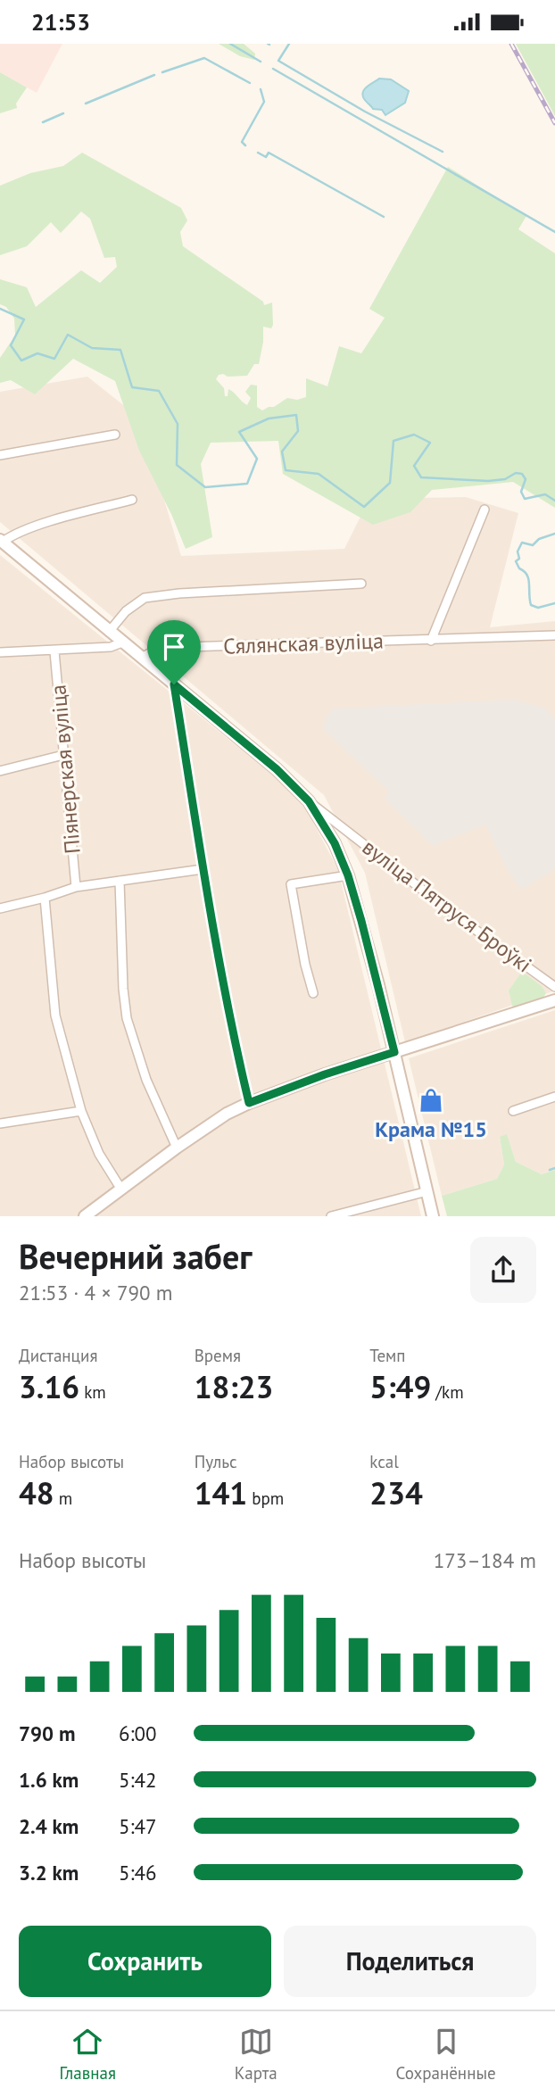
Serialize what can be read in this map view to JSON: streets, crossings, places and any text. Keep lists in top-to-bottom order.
{
  "streets": {
    "main road": ["вуліца Пятруся Броўкі"],
    "street": ["Сялянская вуліца", "Піянерская вуліца"]
  },
  "crossings": [
    ["Сялянская вуліца", "вуліца Пятруся Броўкі"]
  ],
  "places": {
    "shop": ["Крама №15"]
  },
  "page": {
    "status": "21:53",
    "heading": ["Вечерний забег", "21:53 · 4 × 790 m"],
    "stats": [
      ["Дистанция", "3.16 km"],
      ["Время", "18:23"],
      ["Темп", "5:49 /km"],
      ["Набор высоты", "48 m"],
      ["Пульс", "141 bpm"],
      ["kcal", "234"]
    ],
    "chart": ["Набор высоты", "173–184 m"],
    "list": [
      {
        "name": "790 m",
        "note": "6:00"
      },
      {
        "name": "1.6 km",
        "note": "5:42"
      },
      {
        "name": "2.4 km",
        "note": "5:47"
      },
      {
        "name": "3.2 km",
        "note": "5:46"
      }
    ],
    "buttons": ["Сохранить", "Поделиться"],
    "tabs": ["Главная", "Карта", "Сохранённые"]
  }
}
